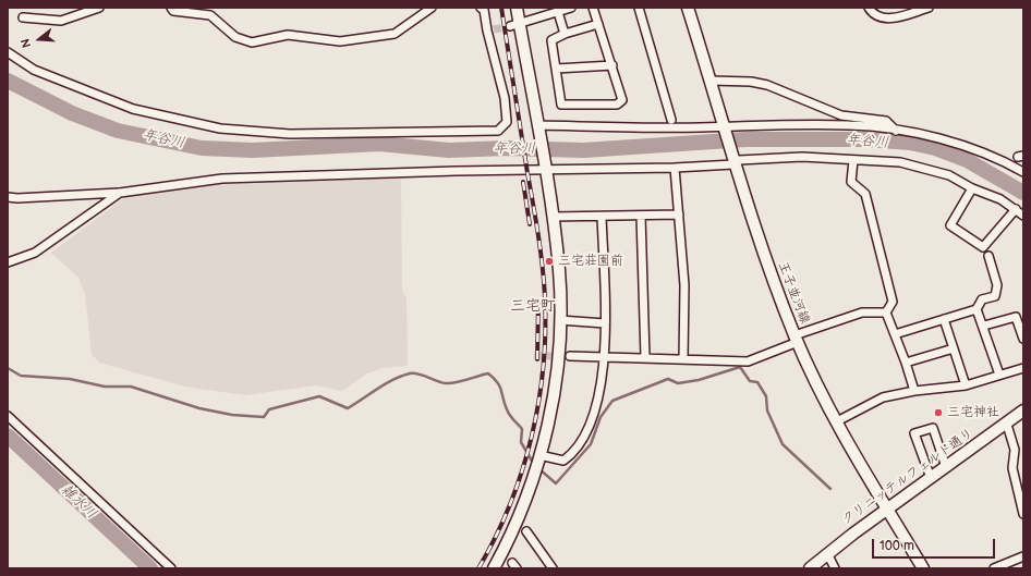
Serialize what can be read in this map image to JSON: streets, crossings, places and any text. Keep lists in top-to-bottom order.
{
  "streets": {
    "street": ["王子並河線", "クリニッテルフェルド通り"]
  },
  "crossings": [
    ["王子並河線", "クリニッテルフェルド通り"]
  ],
  "districts": ["三宅町"],
  "water": ["年谷川", "雑水川"],
  "places": ["三宅荘園前", "三宅神社"],
  "scale_bar": "100 m",
  "north": "left"
}
